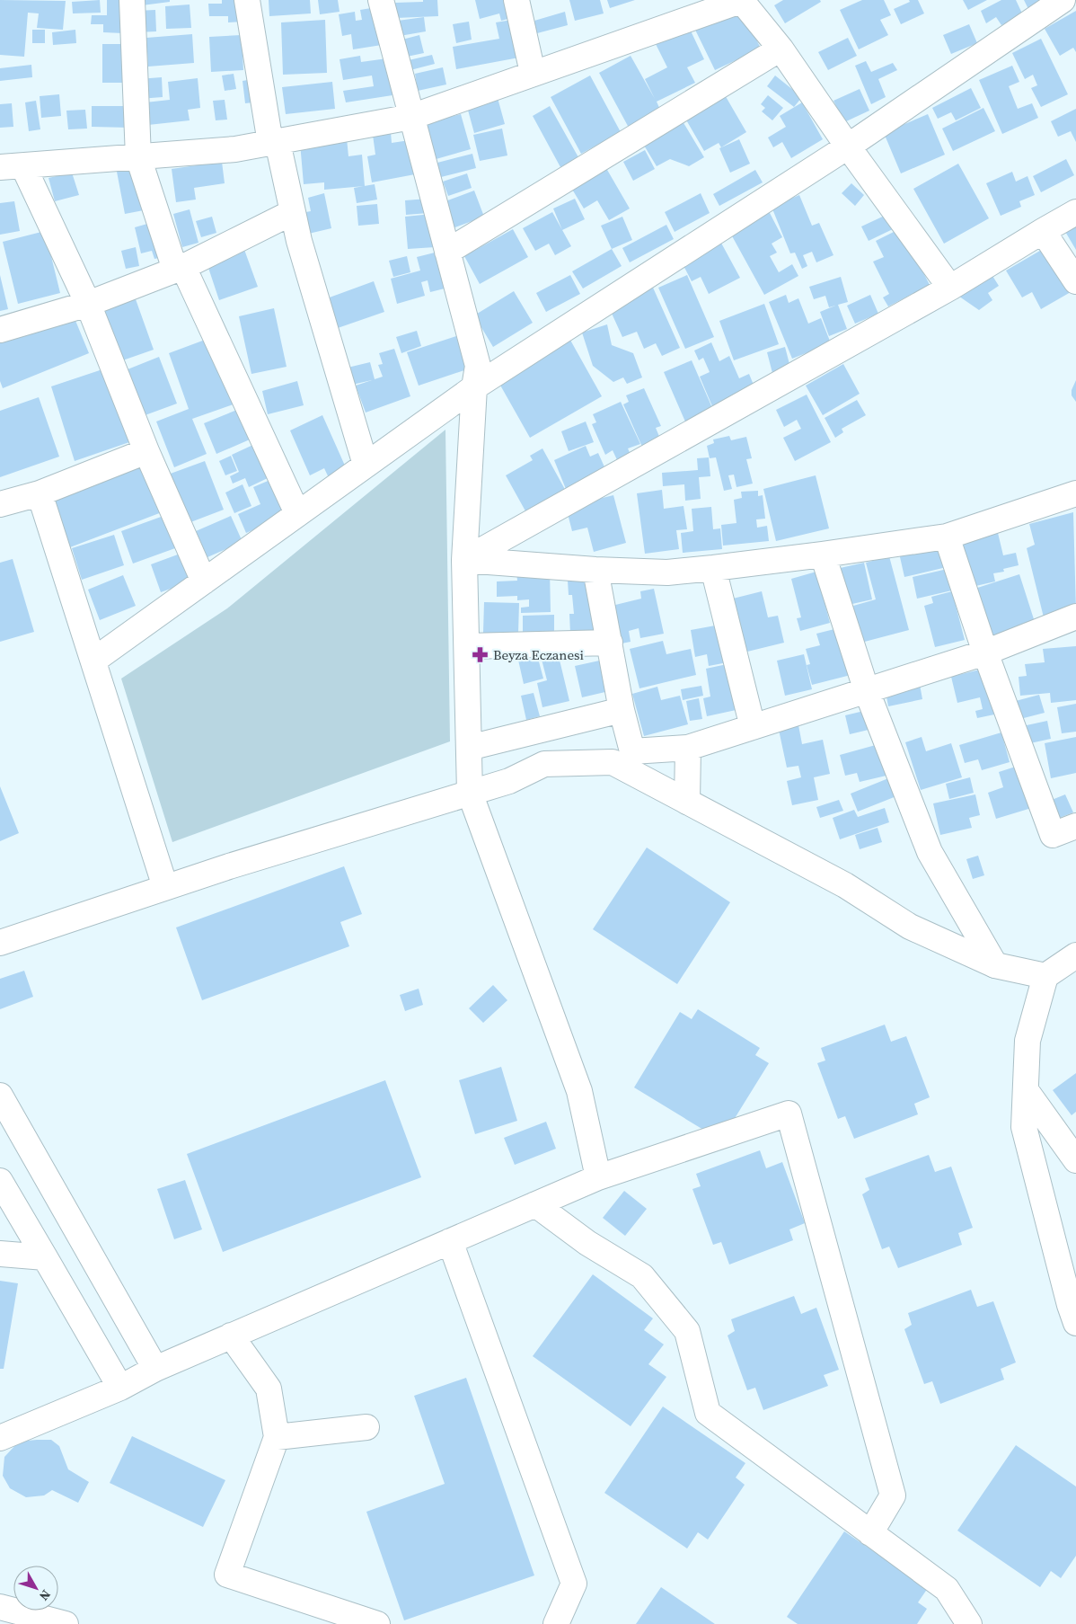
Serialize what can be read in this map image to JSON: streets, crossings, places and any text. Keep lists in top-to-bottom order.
{
  "places": {
    "pharmacy": ["Beyza Eczanesi"]
  },
  "north": "bottom right"
}
